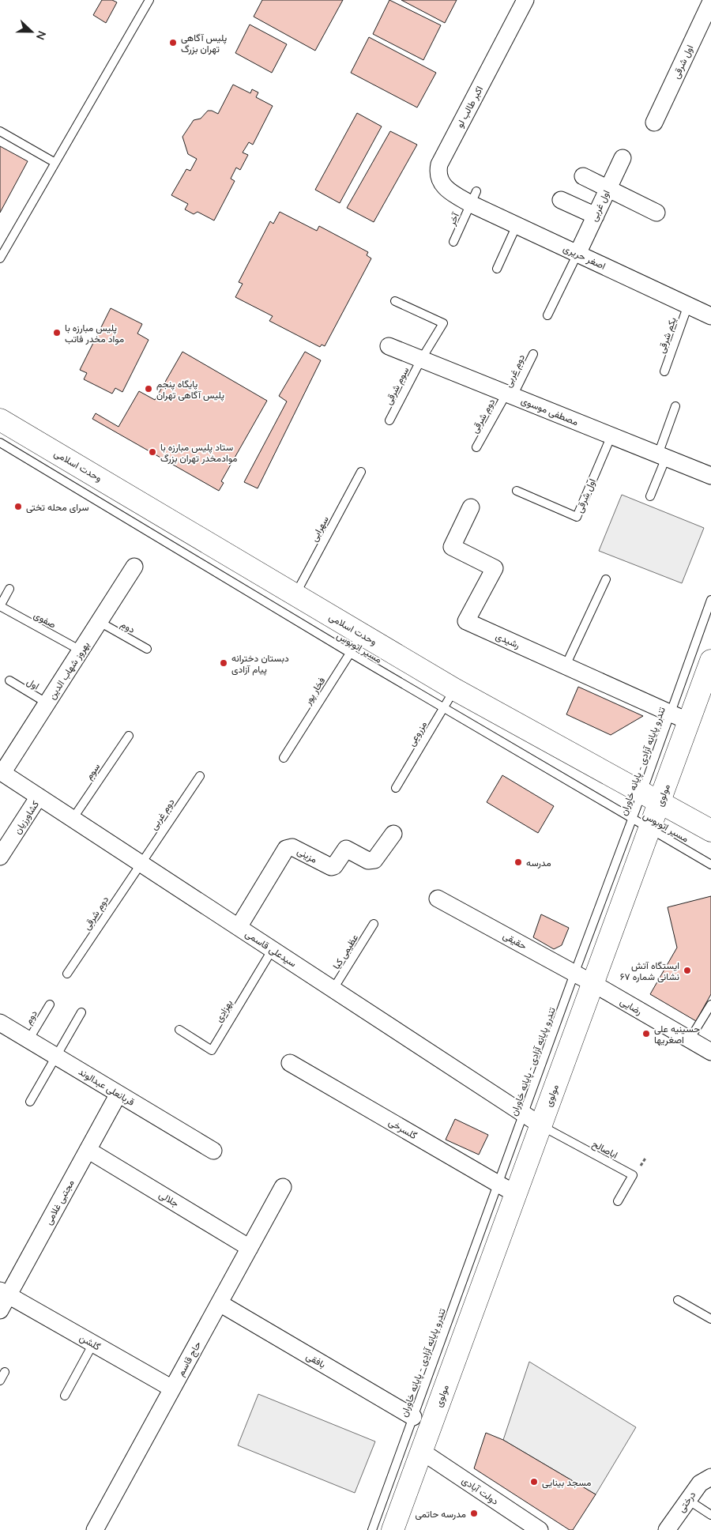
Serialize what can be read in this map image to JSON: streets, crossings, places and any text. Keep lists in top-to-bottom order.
{
  "streets": {
    "main road": ["وحدت اسلامی", "مولوی"],
    "street": [
      "اول شرقی",
      "اکبر طالب لو",
      "اول غربی",
      "اصغر حریری",
      "مصطفی موسوی",
      "رشیدی",
      "بهروز شهاب الدین",
      "کشاورزیان",
      "مزینی",
      "حقیقی",
      "سیدعلی قاسمی",
      "رضایی",
      "قربانعلی عبدالوند",
      "گلسرخی",
      "جلالی",
      "مجتبی غلامی",
      "گلشن",
      "حاج قاسم",
      "بافقی",
      "دولت آبادی",
      "درختی"
    ],
    "lane": [
      "آخر",
      "یکم شرقی",
      "دوم غربی",
      "سوم شرقی",
      "دوم شرقی",
      "سهرابی",
      "صفوی",
      "دوم",
      "مسیر اتوبوس",
      "اول",
      "فخار پور",
      "مزروعی",
      "تندرو پایانه آزادی - پایانه خاوران",
      "سوم",
      "عظیمی کیا",
      "بهزادی",
      "اباصالح"
    ]
  },
  "crossings": [
    ["اول شرقی", "مصطفی موسوی"],
    ["اکبر طالب لو", "آخر"],
    ["اکبر طالب لو", "اصغر حریری"],
    ["اول غربی", "اصغر حریری"],
    ["آخر", "اصغر حریری"],
    ["اصغر حریری", "یکم شرقی"],
    ["دوم غربی", "مصطفی موسوی"],
    ["دوم غربی", "دوم شرقی"],
    ["دوم غربی", "سیدعلی قاسمی"],
    ["سوم شرقی", "مصطفی موسوی"],
    ["مصطفی موسوی", "دوم شرقی"],
    ["دوم شرقی", "سیدعلی قاسمی"],
    ["وحدت اسلامی", "سهرابی"],
    ["وحدت اسلامی", "فخار پور"],
    ["وحدت اسلامی", "مزروعی"],
    ["وحدت اسلامی", "مولوی"],
    ["صفوی", "بهروز شهاب الدین"],
    ["دوم", "بهروز شهاب الدین"],
    ["دوم", "قربانعلی عبدالوند"],
    ["رشیدی", "تندرو پایانه آزادی - پایانه خاوران"],
    ["رشیدی", "مولوی"],
    ["مسیر اتوبوس", "فخار پور"],
    ["مسیر اتوبوس", "مزروعی"],
    ["مسیر اتوبوس", "مولوی"],
    ["بهروز شهاب الدین", "اول"],
    ["بهروز شهاب الدین", "سیدعلی قاسمی"],
    ["تندرو پایانه آزادی - پایانه خاوران", "مولوی"],
    ["تندرو پایانه آزادی - پایانه خاوران", "گلسرخی"],
    ["تندرو پایانه آزادی - پایانه خاوران", "بافقی"],
    ["سوم", "سیدعلی قاسمی"],
    ["مولوی", "حقیقی"],
    ["مولوی", "سیدعلی قاسمی"],
    ["مولوی", "رضایی"],
    ["مولوی", "گلسرخی"],
    ["مولوی", "اباصالح"],
    ["مولوی", "دولت آبادی"],
    ["کشاورزیان", "سیدعلی قاسمی"],
    ["مزینی", "سیدعلی قاسمی"],
    ["حقیقی", "رضایی"],
    ["سیدعلی قاسمی", "عظیمی کیا"],
    ["سیدعلی قاسمی", "بهزادی"],
    ["سیدعلی قاسمی", "اباصالح"],
    ["قربانعلی عبدالوند", "مجتبی غلامی"],
    ["جلالی", "مجتبی غلامی"],
    ["جلالی", "حاج قاسم"],
    ["مجتبی غلامی", "گلشن"],
    ["گلشن", "حاج قاسم"],
    ["حاج قاسم", "بافقی"]
  ],
  "places": [
    "پلیس آگاهی تهران بزرگ",
    "پلیس مبارزه با مواد مخدر فاتب",
    "پایگاه پنجم پلیس آگاهی تهران",
    "ستاد پلیس مبارزه با موادمخدر تهران بزرگ",
    "سرای محله تختی",
    "دبستان دخترانه پیام آزادی",
    "مدرسه",
    "ایستگاه آتش نشانی شماره ۶۷",
    "حسینیه علی اصغریها",
    "مسجد بینایی",
    "مدرسه حاتمی"
  ],
  "north": "right"
}
